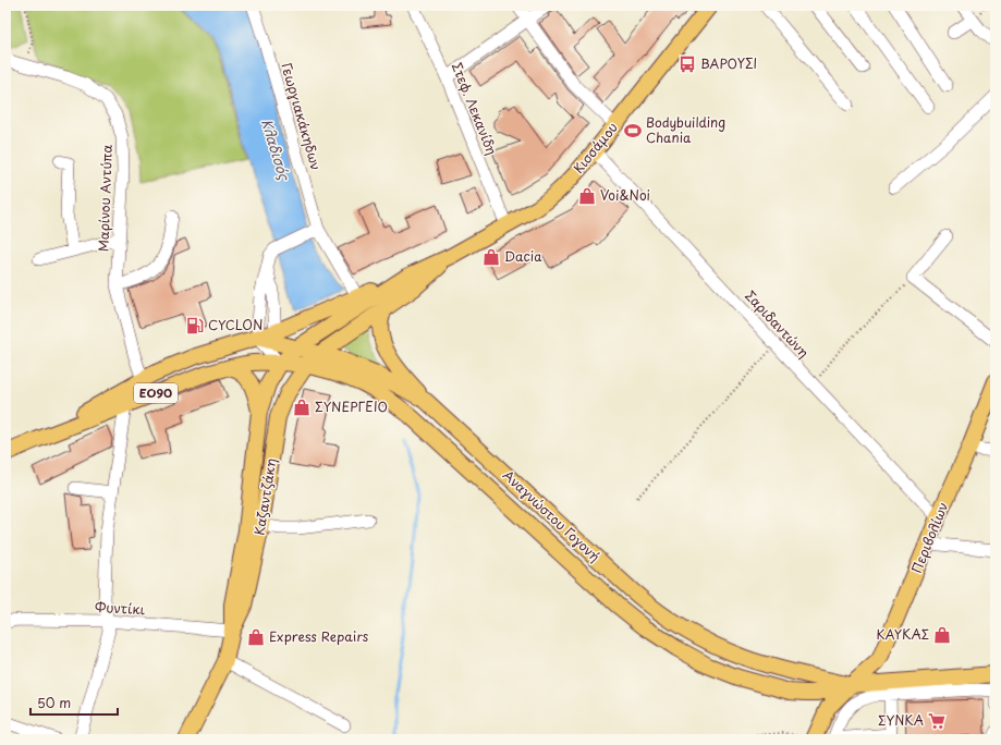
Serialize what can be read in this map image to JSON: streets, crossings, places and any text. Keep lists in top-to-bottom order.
{
  "streets": {
    "main road": [
      "Κισσάμου",
      "ΕΟ90",
      "Καζαντζάκη",
      "Αναγνώστου Γογονή",
      "Περιβολίων"
    ],
    "street": [
      "Στεφ. Λεκανίδη",
      "Γεωργιακάκηδων",
      "Μαρίνου Αντύπα",
      "Σαριδαντώνη",
      "Φυντίκι"
    ]
  },
  "crossings": [
    ["Στεφ. Λεκανίδη", "Κισσάμου"],
    ["Γεωργιακάκηδων", "ΕΟ90"],
    ["Κισσάμου", "Σαριδαντώνη"],
    ["Κισσάμου", "ΕΟ90"],
    ["Κισσάμου", "Καζαντζάκη"],
    ["Κισσάμου", "Αναγνώστου Γογονή"],
    ["Μαρίνου Αντύπα", "ΕΟ90"],
    ["Σαριδαντώνη", "Περιβολίων"],
    ["ΕΟ90", "Καζαντζάκη"],
    ["ΕΟ90", "Αναγνώστου Γογονή"],
    ["Καζαντζάκη", "Αναγνώστου Γογονή"],
    ["Καζαντζάκη", "Φυντίκι"],
    ["Αναγνώστου Γογονή", "Περιβολίων"]
  ],
  "water": ["Κλαδισός"],
  "places": {
    "bus stop": ["ΒΑΡΟΥΣΙ"],
    "sports": ["Bodybuilding Chania"],
    "shop": [
      "Voi&Noi",
      "Dacia",
      "ΣΥΝΕΡΓΕΙΟ",
      "ΚΑΥΚΑΣ",
      "Express Repairs"
    ],
    "fuel station": ["CYCLON"],
    "supermarket": ["ΣΥΝΚΑ"]
  },
  "scale_bar": "50 m"
}
